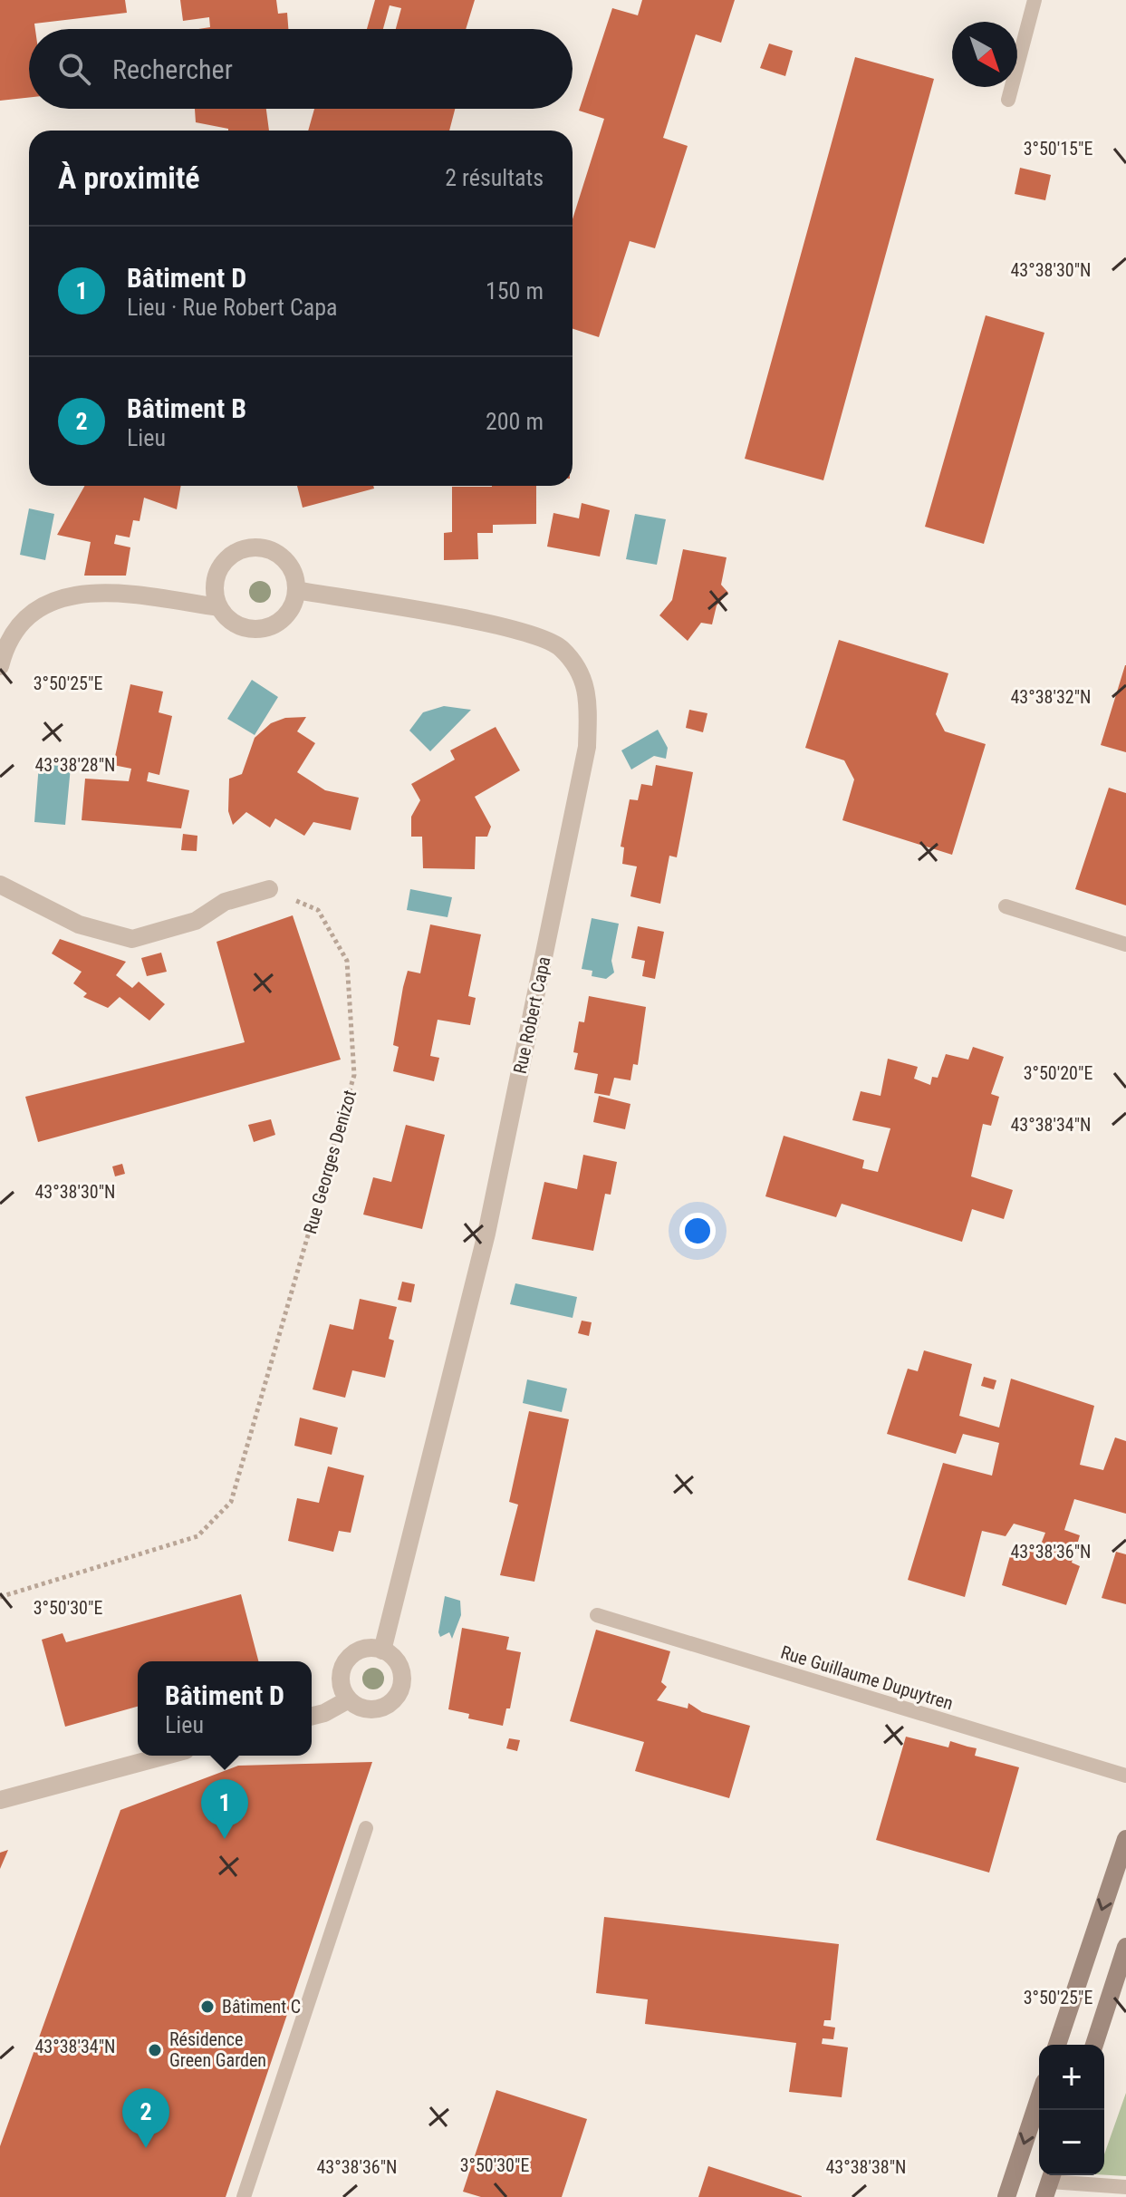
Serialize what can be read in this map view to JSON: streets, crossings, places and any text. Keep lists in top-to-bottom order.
{
  "streets": {
    "street": ["Rue Robert Capa"],
    "lane": ["Rue Guillaume Dupuytren"],
    "path": ["Rue Georges Denizot"]
  },
  "places": ["Bâtiment C", "Résidence Green Garden"],
  "north": "bottom right",
  "page": {
    "search": "Rechercher",
    "heading": ["À proximité", "2 résultats"],
    "list": [
      {
        "mark": "1",
        "name": "Bâtiment D",
        "note": "Lieu · Rue Robert Capa",
        "value": "150 m"
      },
      {
        "mark": "2",
        "name": "Bâtiment B",
        "note": "Lieu",
        "value": "200 m"
      }
    ],
    "popup": ["Bâtiment D", "Lieu"],
    "pins": ["1", "2"],
    "map_buttons": ["+", "−"]
  },
  "coordinates": [
    "3°50'15\"E",
    "43°38'30\"N",
    "3°50'25\"E",
    "43°38'32\"N",
    "43°38'28\"N",
    "3°50'20\"E",
    "43°38'34\"N",
    "43°38'36\"N",
    "3°50'30\"E",
    "43°38'38\"N"
  ]
}
